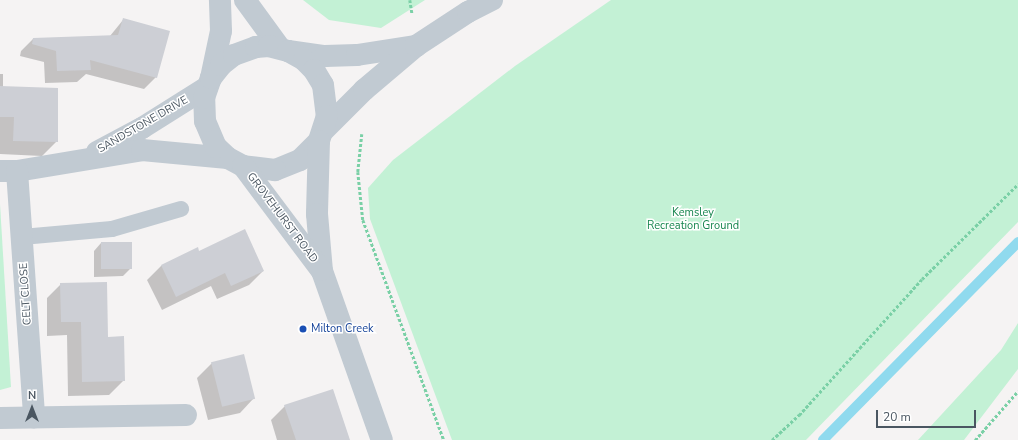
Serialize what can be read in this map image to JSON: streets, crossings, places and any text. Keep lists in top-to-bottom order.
{
  "streets": {
    "street": ["SANDSTONE DRIVE", "GROVEHURST ROAD", "CELT CLOSE"]
  },
  "crossings": [
    ["SANDSTONE DRIVE", "GROVEHURST ROAD"],
    ["SANDSTONE DRIVE", "CELT CLOSE"]
  ],
  "parks": ["Kemsley Recreation Ground"],
  "places": ["Milton Creek"],
  "scale_bar": "20 m",
  "north": "top"
}
